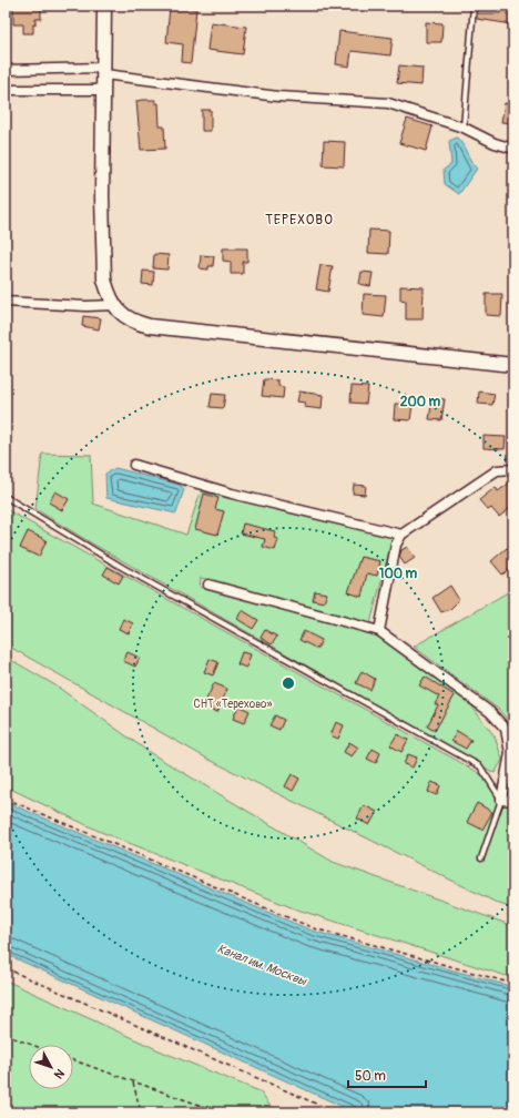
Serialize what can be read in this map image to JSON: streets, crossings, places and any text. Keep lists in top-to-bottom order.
{
  "districts": ["ТЕРЕХОВО"],
  "water": ["Канал им. Москвы"],
  "parks": ["СНТ «Терехово»"],
  "scale_bar": "50 m",
  "north": "bottom right",
  "rings": ["200 m", "100 m"]
}
